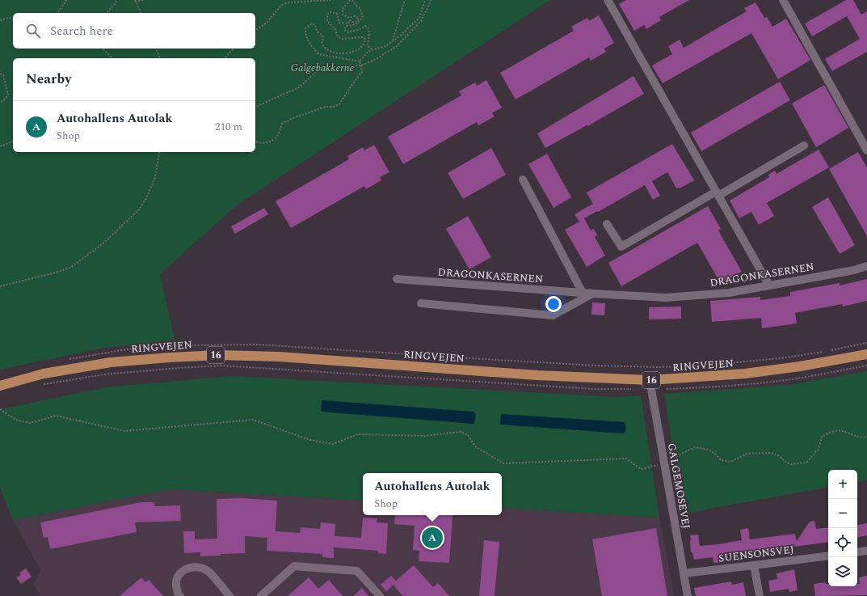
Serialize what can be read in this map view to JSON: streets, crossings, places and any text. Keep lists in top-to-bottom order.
{
  "streets": {
    "main road": ["RINGVEJEN", "16"],
    "street": ["DRAGONKASERNEN", "GALGEMOSEVEJ", "SUENSONSVEJ"]
  },
  "crossings": [
    ["RINGVEJEN", "GALGEMOSEVEJ"],
    ["GALGEMOSEVEJ", "SUENSONSVEJ"]
  ],
  "parks": ["Galgebakkerne"],
  "page": {
    "search": "Search here",
    "heading": "Nearby",
    "list": [
      {
        "mark": "A",
        "name": "Autohallens Autolak",
        "note": "Shop",
        "value": "210 m"
      }
    ],
    "map_buttons": ["+", "−"],
    "popup": ["Autohallens Autolak", "Shop"],
    "pins": "A"
  }
}
